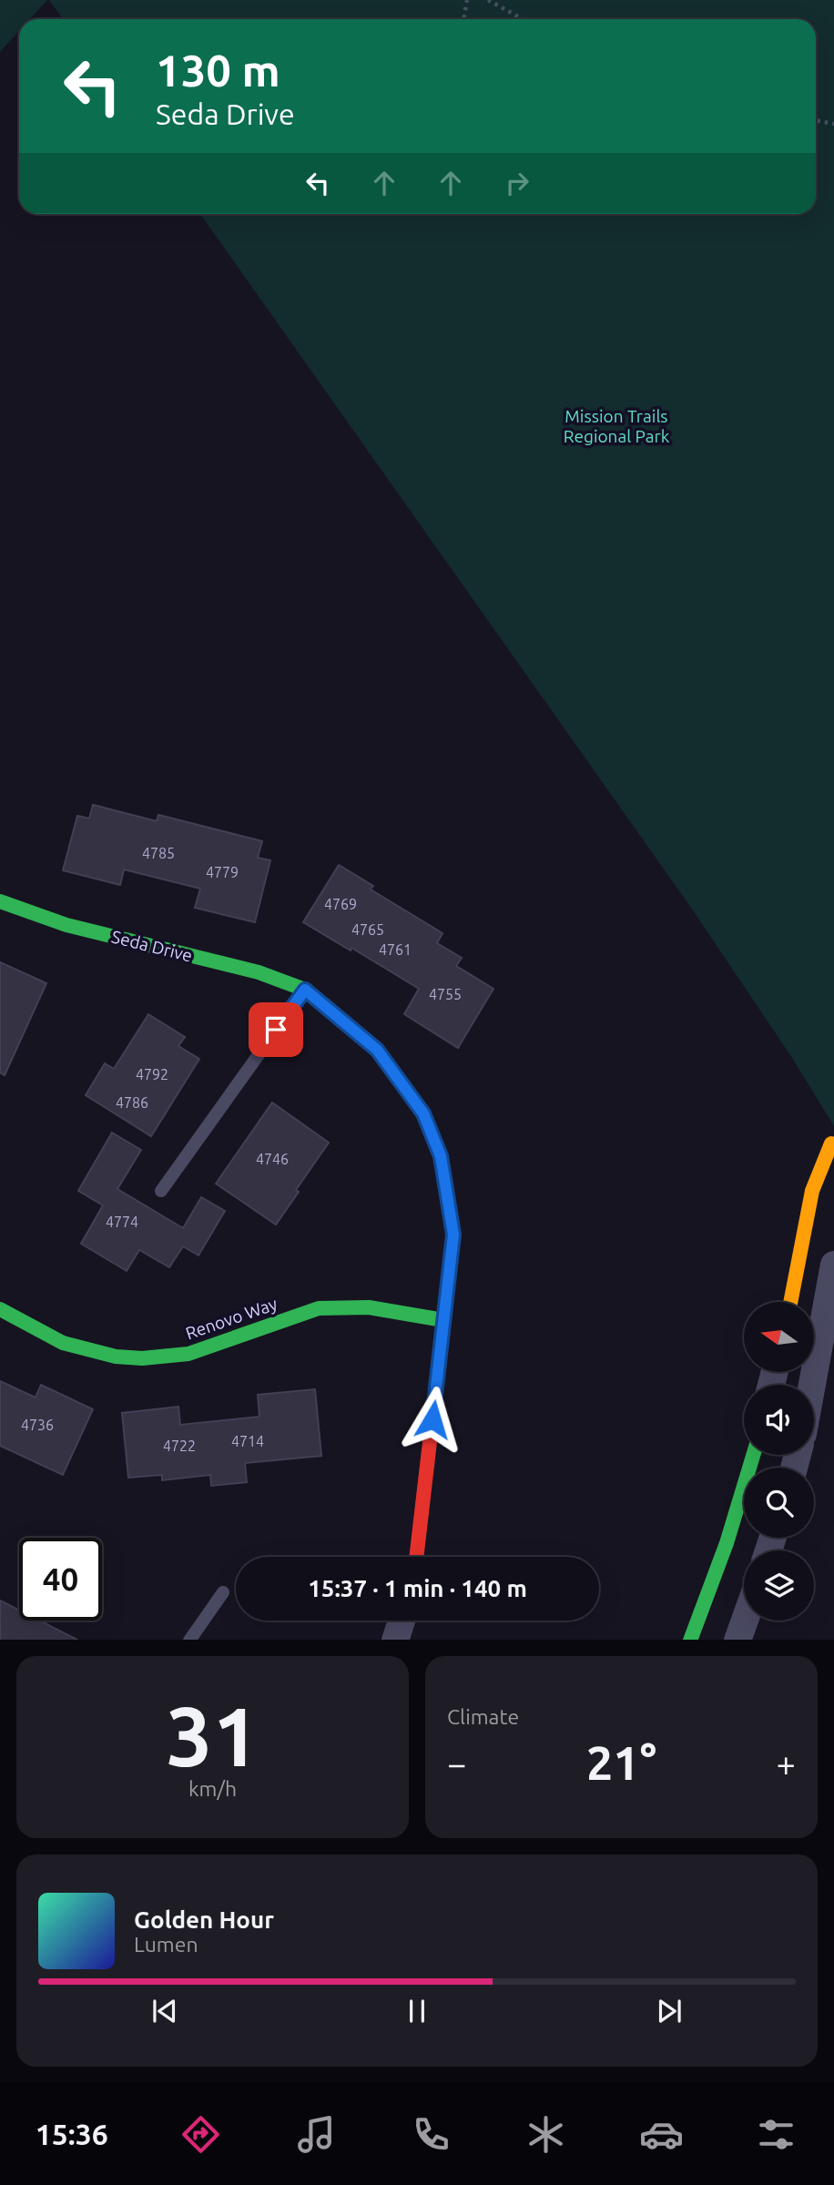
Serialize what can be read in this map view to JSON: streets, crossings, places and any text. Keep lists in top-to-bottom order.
{
  "streets": {
    "street": ["Seda Drive", "Renovo Way"]
  },
  "crossings": [
    ["Seda Drive", "Renovo Way"]
  ],
  "parks": ["Mission Trails Regional Park"],
  "house_numbers": [
    "4785",
    "4779",
    "4769",
    "4765",
    "4761",
    "4755",
    "4792",
    "4786",
    "4746",
    "4774",
    "4736",
    "4714",
    "4722"
  ],
  "north": "left",
  "page": {
    "turn": ["130 m", "Seda Drive"],
    "limit": "40",
    "trip": "15:37 · 1 min · 140 m",
    "tile": [
      ["31", "km/h"],
      "Climate"
    ],
    "heat": ["−", "21°", "+"],
    "song": ["Golden Hour", "Lumen"],
    "tabs": "15:36"
  }
}
